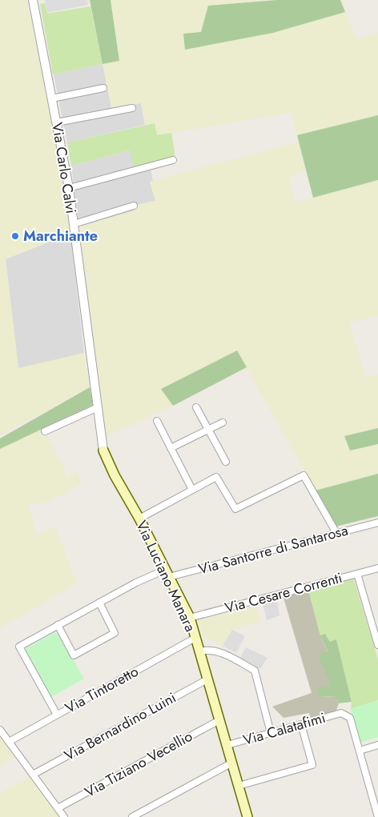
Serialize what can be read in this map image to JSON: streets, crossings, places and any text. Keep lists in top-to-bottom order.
{
  "streets": {
    "main road": ["Via Luciano Manara"],
    "street": [
      "Via Carlo Calvi",
      "Via Santorre di Santarosa",
      "Via Cesare Correnti",
      "Via Tintoretto",
      "Via Bernardino Luini",
      "Via Calatafimi",
      "Via Tiziano Vecellio"
    ]
  },
  "crossings": [
    ["Via Carlo Calvi", "Via Luciano Manara"],
    ["Via Santorre di Santarosa", "Via Luciano Manara"],
    ["Via Santorre di Santarosa", "Via Tintoretto"],
    ["Via Luciano Manara", "Via Cesare Correnti"],
    ["Via Luciano Manara", "Via Tintoretto"],
    ["Via Luciano Manara", "Via Bernardino Luini"],
    ["Via Luciano Manara", "Via Calatafimi"],
    ["Via Luciano Manara", "Via Tiziano Vecellio"]
  ],
  "places": ["Marchiante"]
}
